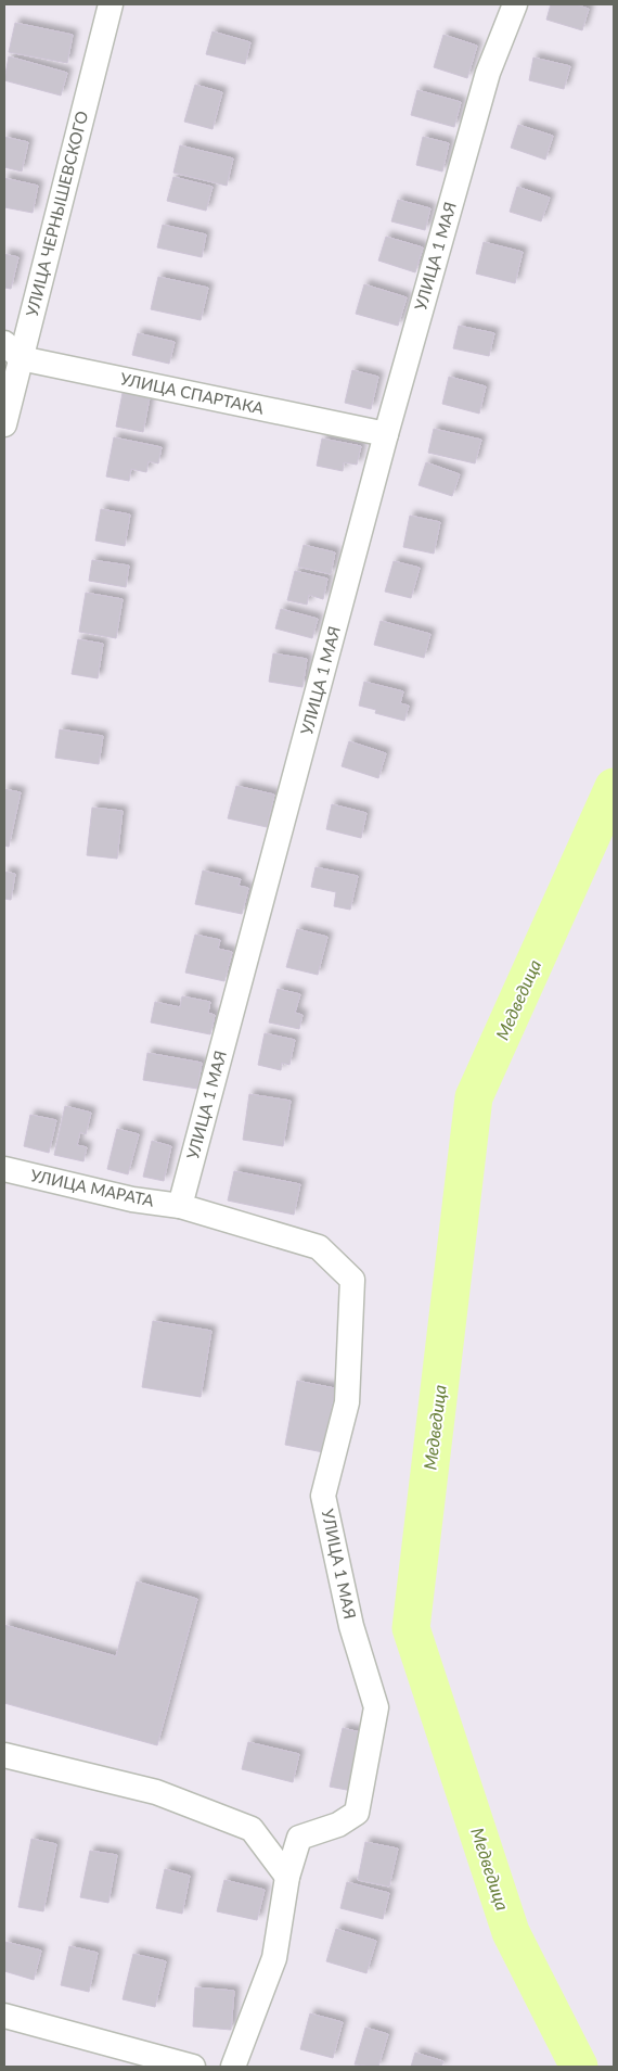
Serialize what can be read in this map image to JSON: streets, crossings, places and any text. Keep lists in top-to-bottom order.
{
  "streets": {
    "street": [
      "УЛИЦА ЧЕРНЫШЕВСКОГО",
      "УЛИЦА 1 МАЯ",
      "УЛИЦА СПАРТАКА",
      "УЛИЦА МАРАТА"
    ]
  },
  "crossings": [
    ["УЛИЦА ЧЕРНЫШЕВСКОГО", "УЛИЦА СПАРТАКА"],
    ["УЛИЦА 1 МАЯ", "УЛИЦА СПАРТАКА"],
    ["УЛИЦА 1 МАЯ", "УЛИЦА МАРАТА"]
  ],
  "water": ["Медведица"]
}
